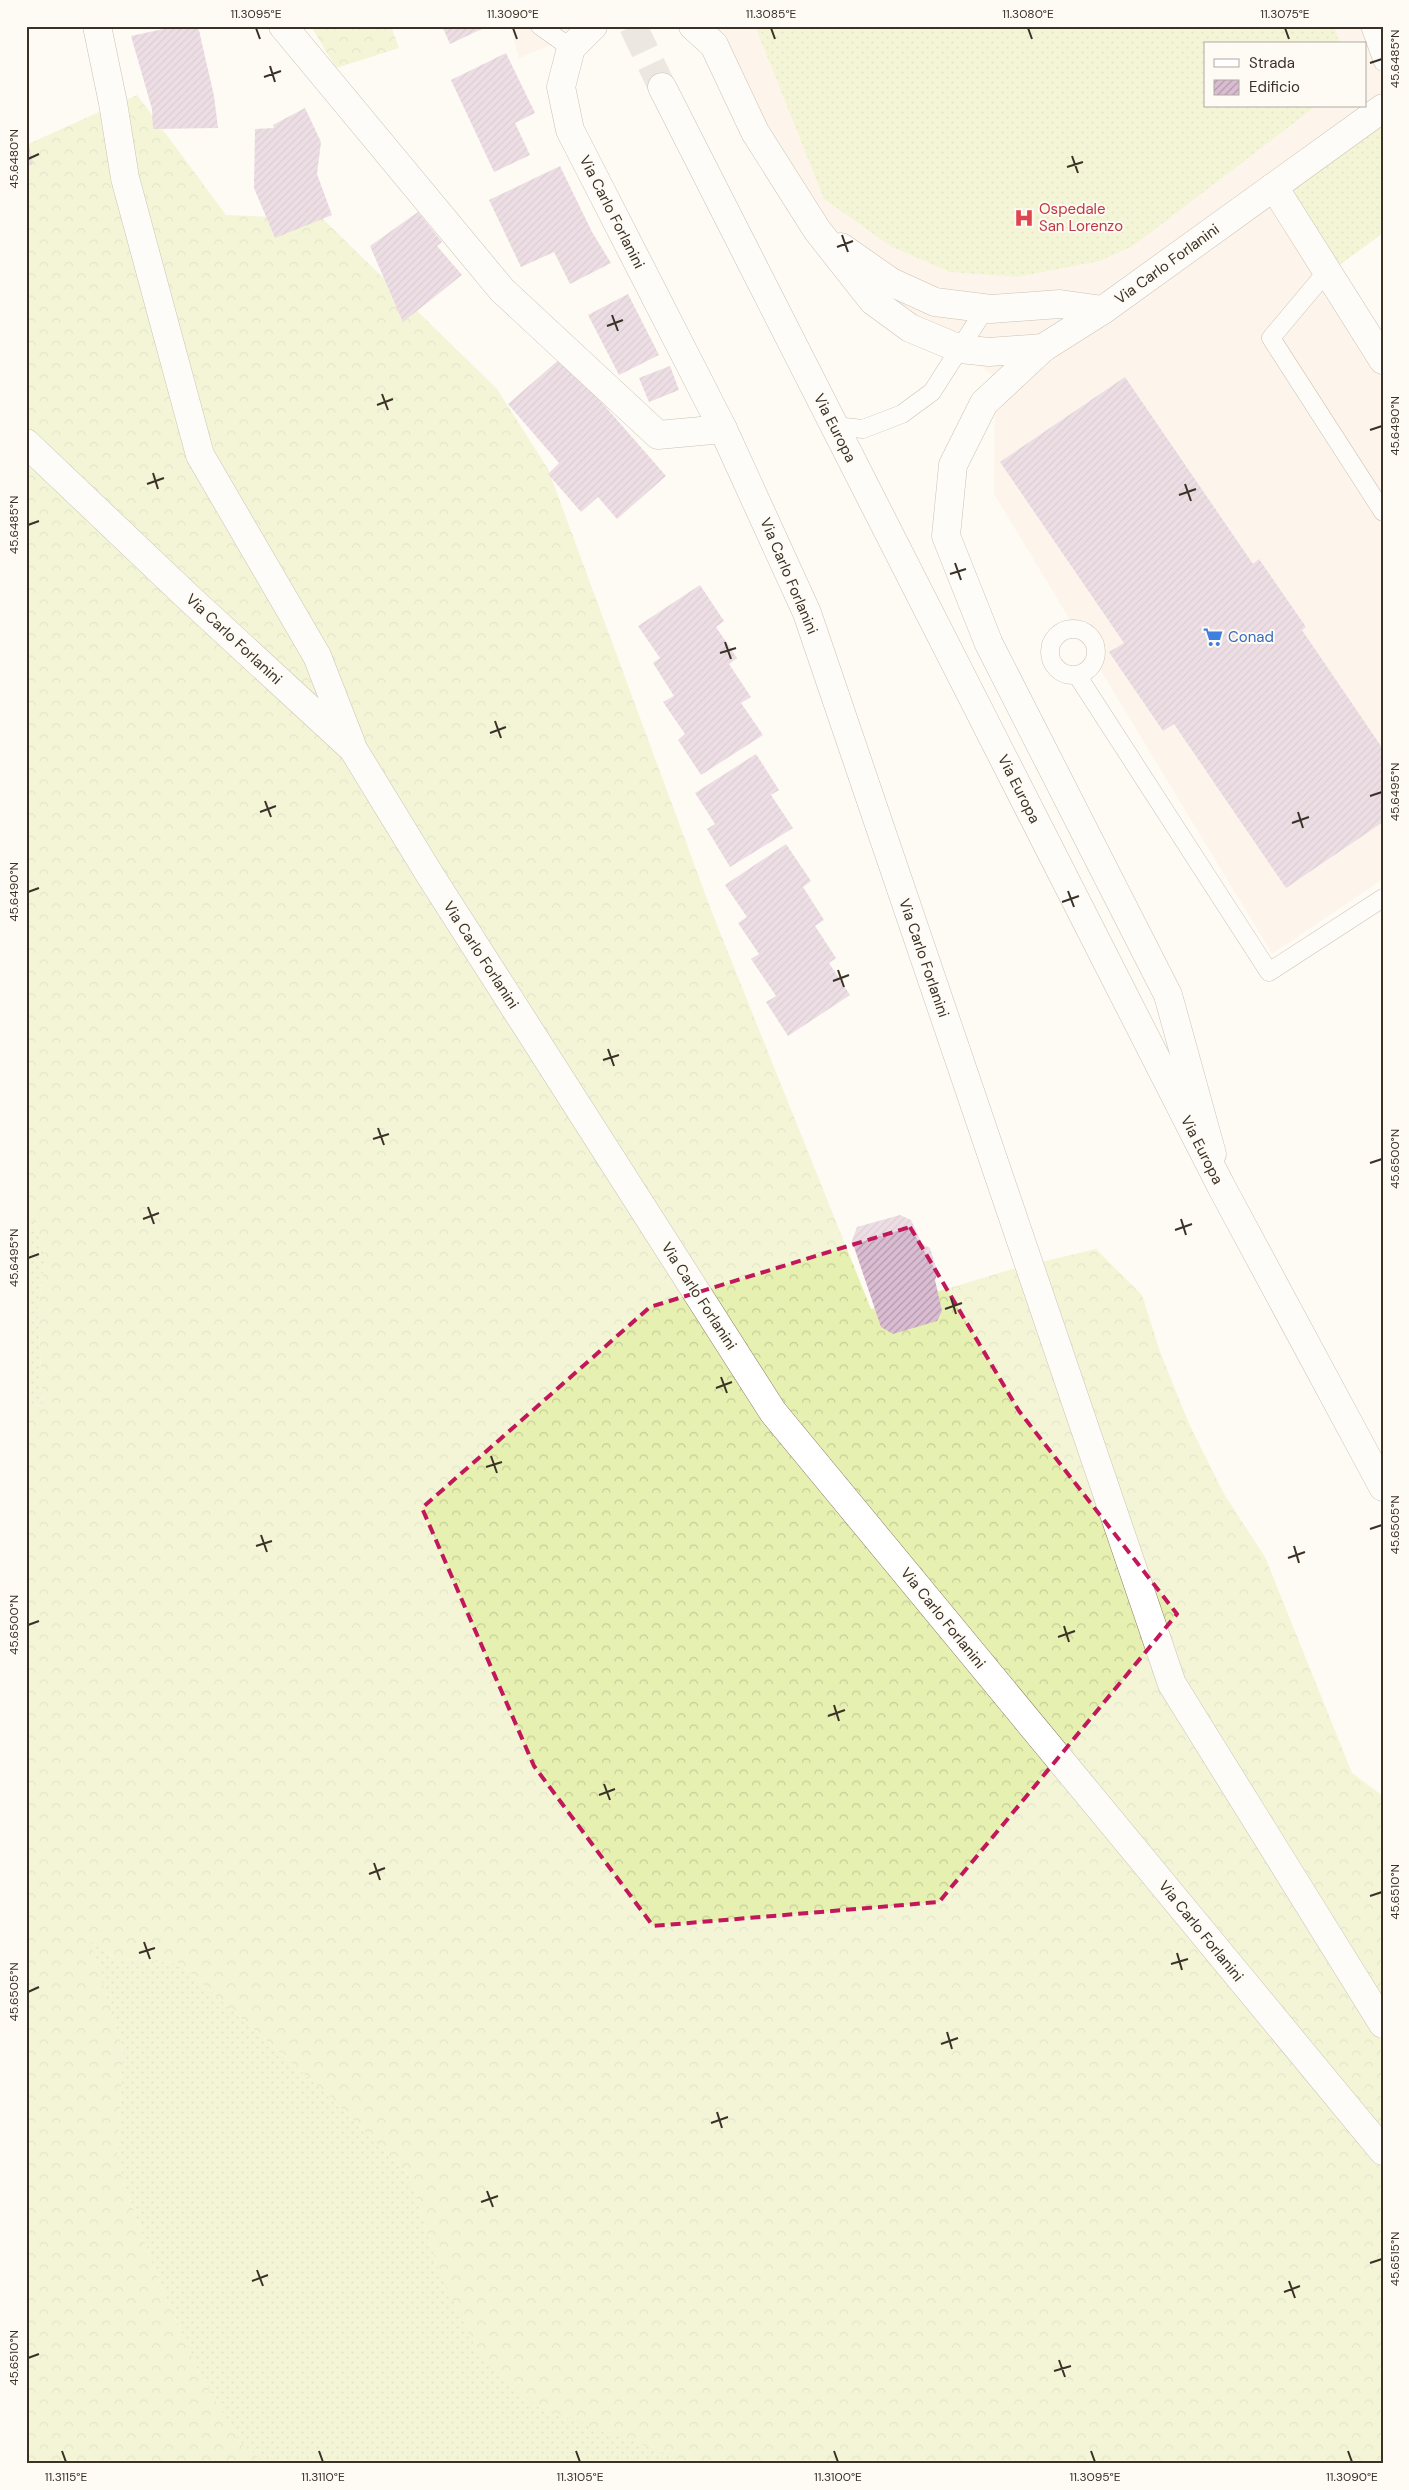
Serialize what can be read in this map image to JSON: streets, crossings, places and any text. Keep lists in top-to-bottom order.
{
  "streets": {
    "street": ["Via Carlo Forlanini", "Via Europa"]
  },
  "places": {
    "hospital": ["Ospedale San Lorenzo"],
    "supermarket": ["Conad"]
  },
  "legend": ["Strada", "Edificio"],
  "coordinates": [
    "11.3095°E",
    "11.3090°E",
    "11.3085°E",
    "11.3080°E",
    "11.3075°E",
    "45.6485°N",
    "45.6480°N",
    "45.6490°N",
    "45.6495°N",
    "45.6500°N",
    "45.6505°N",
    "45.6510°N",
    "45.6515°N",
    "11.3115°E",
    "11.3110°E",
    "11.3105°E",
    "11.3100°E"
  ]
}
